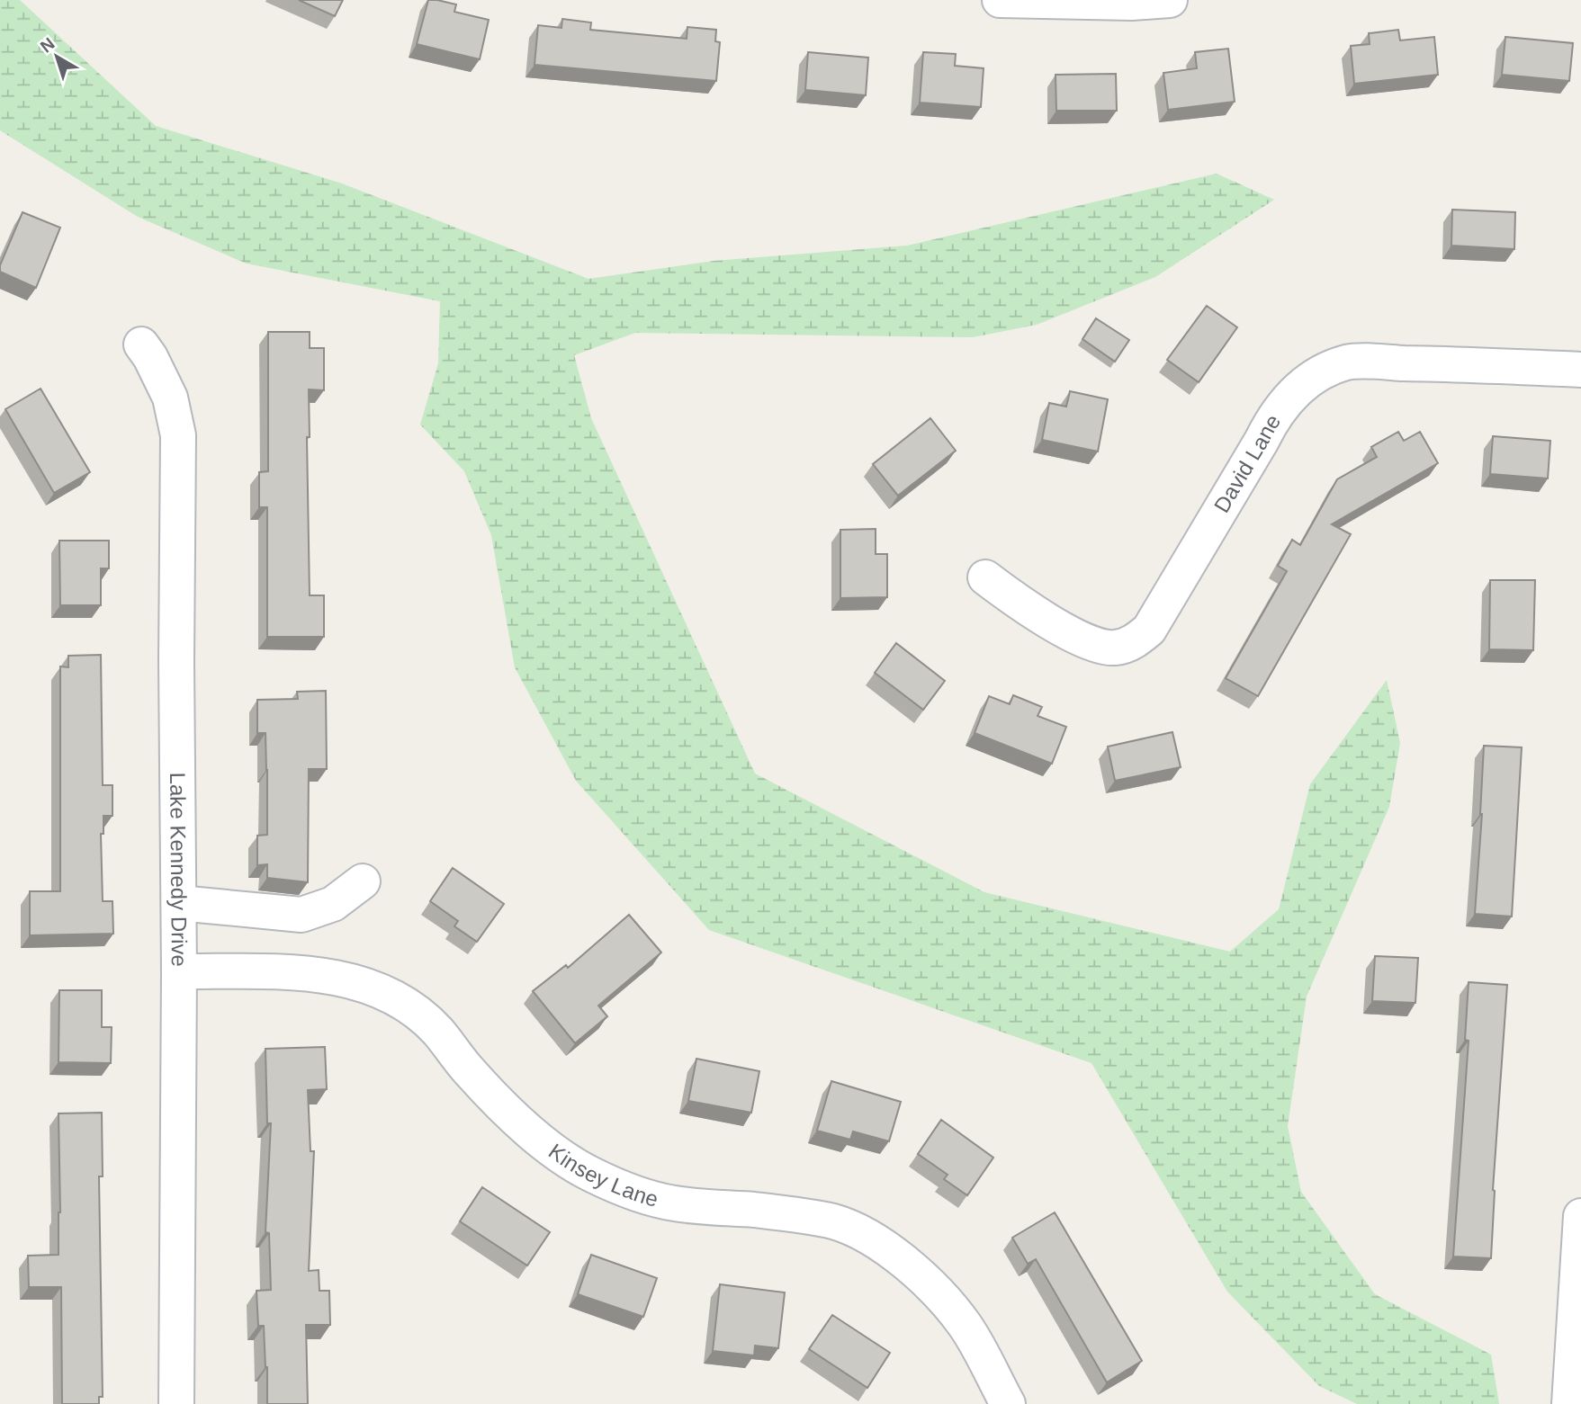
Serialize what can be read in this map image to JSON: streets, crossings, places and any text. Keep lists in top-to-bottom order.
{
  "streets": {
    "street": ["David Lane", "Lake Kennedy Drive", "Kinsey Lane"]
  },
  "crossings": [
    ["Lake Kennedy Drive", "Kinsey Lane"]
  ],
  "north": "top left"
}
